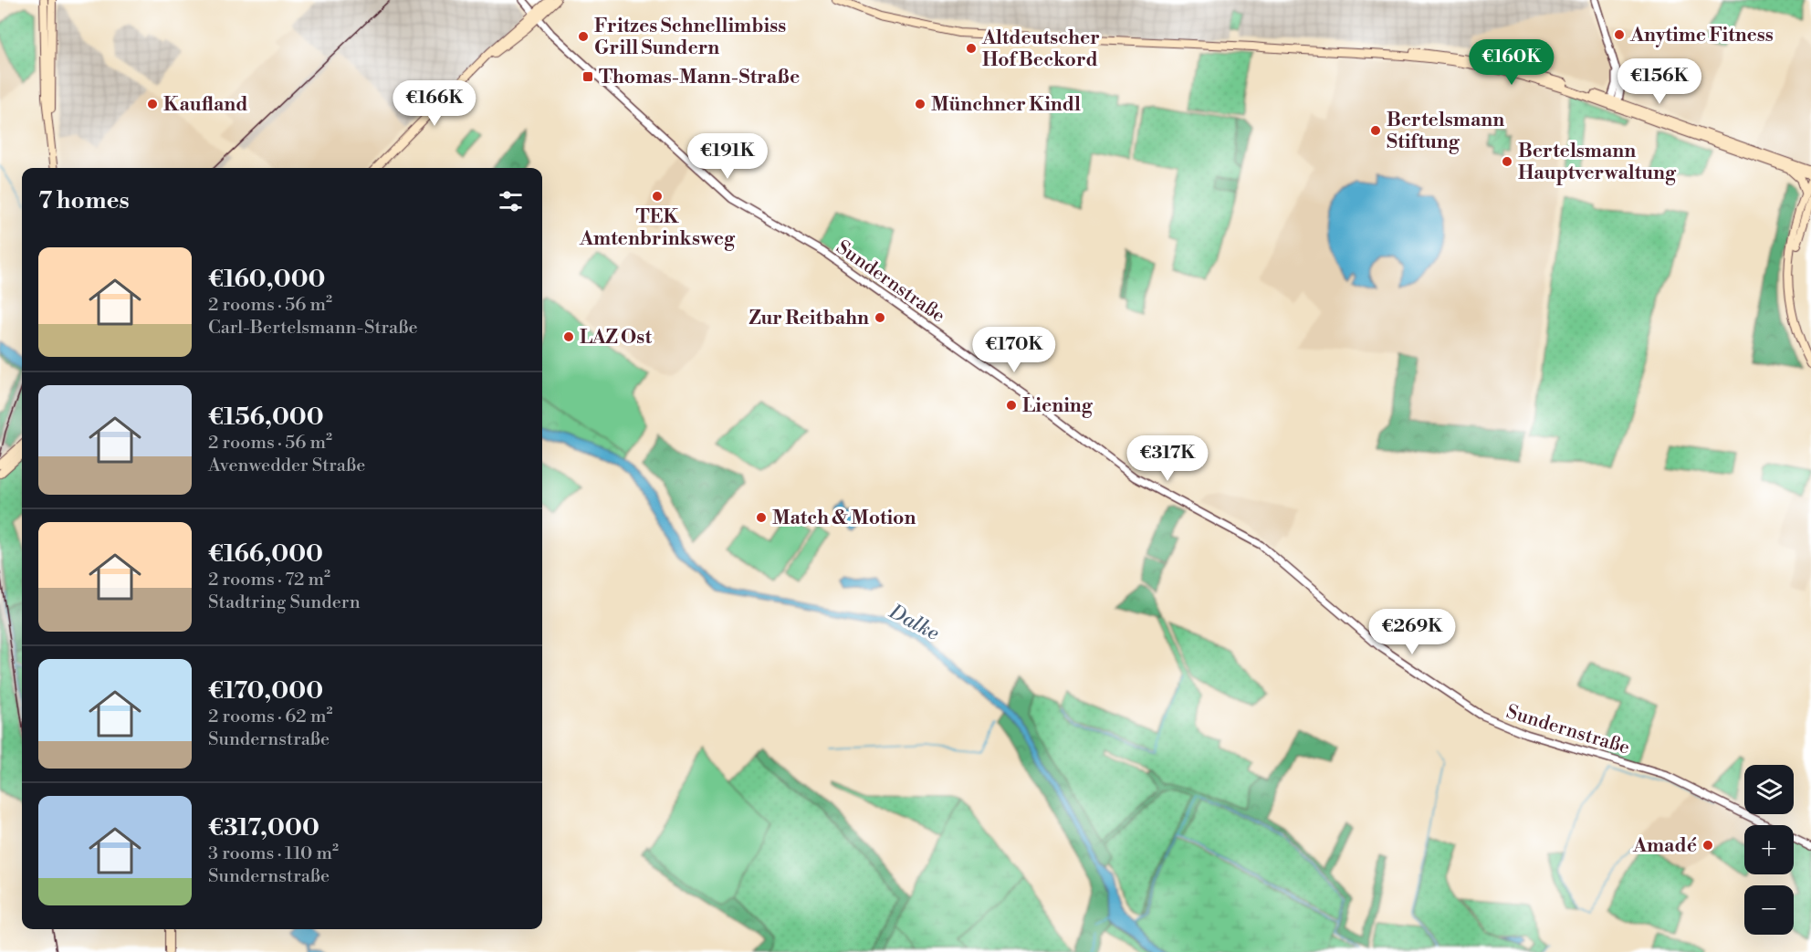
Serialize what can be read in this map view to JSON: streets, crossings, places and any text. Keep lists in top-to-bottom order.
{
  "streets": {
    "street": ["Sundernstraße"]
  },
  "water": ["Dalke"],
  "places": {
    "other": [
      "Anytime Fitness",
      "Fritzes Schnellimbiss Grill Sundern",
      "Altdeutscher Hof Beckord",
      "Kaufland",
      "Münchner Kindl",
      "Bertelsmann Stiftung",
      "Bertelsmann Hauptverwaltung",
      "TEK Amtenbrinksweg",
      "Zur Reitbahn",
      "LAZ Ost",
      "Liening",
      "Match & Motion",
      "Amadé"
    ],
    "transit": ["Thomas-Mann-Straße"]
  },
  "page": {
    "price": [
      "€160K",
      "€156K",
      "€166K",
      "€191K",
      "€170K",
      "€317K",
      "€269K"
    ],
    "heading": "7 homes",
    "list": [
      {
        "name": "€160,000",
        "note": "2 rooms · 56 m² · Carl-Bertelsmann-Straße"
      },
      {
        "name": "€156,000",
        "note": "2 rooms · 56 m² · Avenwedder Straße"
      },
      {
        "name": "€166,000",
        "note": "2 rooms · 72 m² · Stadtring Sundern"
      },
      {
        "name": "€170,000",
        "note": "2 rooms · 62 m² · Sundernstraße"
      },
      {
        "name": "€317,000",
        "note": "3 rooms · 110 m² · Sundernstraße"
      }
    ],
    "map_buttons": ["+", "−"]
  }
}
